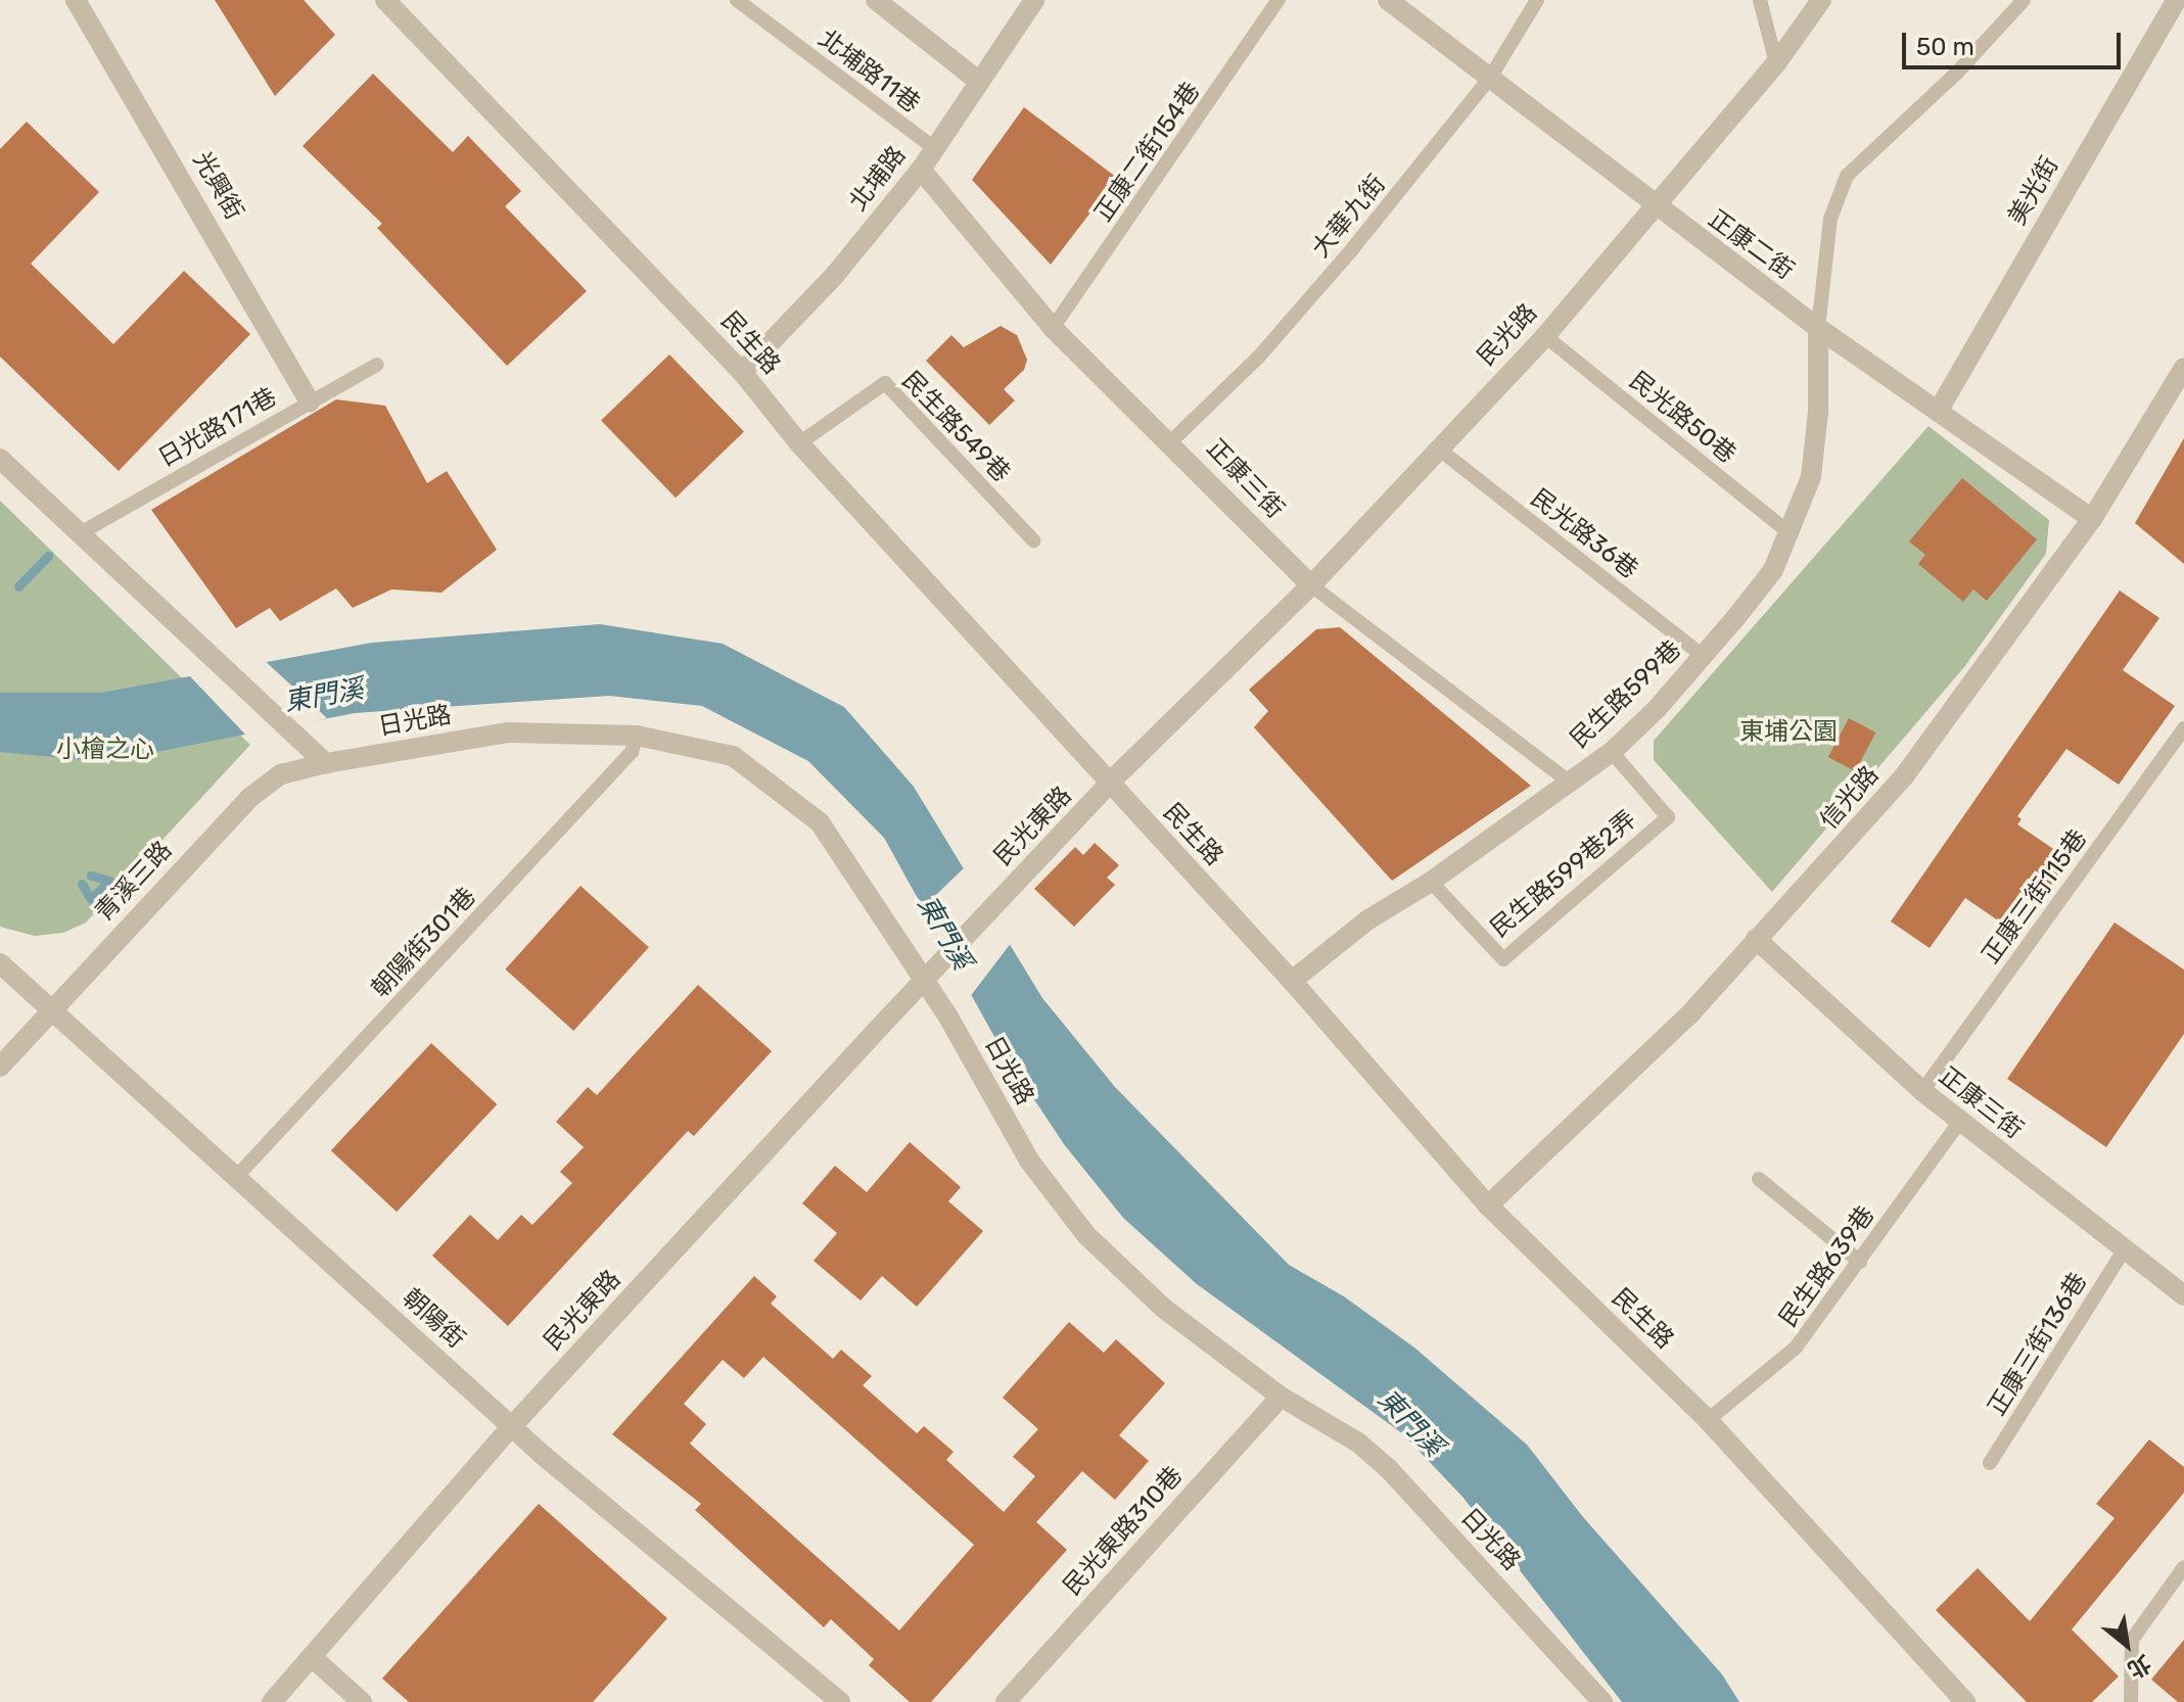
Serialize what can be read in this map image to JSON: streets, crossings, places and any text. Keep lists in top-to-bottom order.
{
  "streets": {
    "street": [
      "北埔路",
      "光興街",
      "美光街",
      "正康二街",
      "民光路",
      "民生路",
      "正康三街",
      "民生路599巷",
      "日光路",
      "信光路",
      "民光東路",
      "青溪三路",
      "朝陽街",
      "民光東路310巷"
    ],
    "lane": [
      "北埔路11巷",
      "正康二街154巷",
      "大華九街",
      "民光路50巷",
      "民生路549巷",
      "日光路171巷",
      "民光路36巷",
      "民生路599巷2弄",
      "正康三街115巷",
      "朝陽街301巷",
      "民生路639巷",
      "正康三街136巷"
    ]
  },
  "crossings": [
    ["北埔路11巷", "北埔路"],
    ["正康二街154巷", "正康三街"],
    ["北埔路", "民生路"],
    ["北埔路", "正康三街"],
    ["光興街", "日光路171巷"],
    ["美光街", "正康二街"],
    ["大華九街", "正康二街"],
    ["大華九街", "正康三街"],
    ["正康二街", "民光路"],
    ["正康二街", "民生路599巷"],
    ["正康二街", "信光路"],
    ["民光路", "民生路"],
    ["民光路", "民光路50巷"],
    ["民光路", "正康三街"],
    ["民光路", "民光路36巷"],
    ["民光路", "民光東路"],
    ["民生路", "民生路549巷"],
    ["民生路", "民生路599巷"],
    ["民生路", "信光路"],
    ["民生路", "民光東路"],
    ["民生路", "民生路639巷"],
    ["民光路50巷", "民生路599巷"],
    ["正康三街", "民生路599巷"],
    ["正康三街", "信光路"],
    ["正康三街", "正康三街115巷"],
    ["正康三街", "民生路639巷"],
    ["正康三街", "正康三街136巷"],
    ["民光路36巷", "民生路599巷"],
    ["民生路599巷", "民生路599巷2弄"],
    ["日光路", "民光東路"],
    ["日光路", "青溪三路"],
    ["日光路", "朝陽街301巷"],
    ["日光路", "民光東路310巷"],
    ["民光東路", "朝陽街"],
    ["青溪三路", "朝陽街"],
    ["朝陽街301巷", "朝陽街"]
  ],
  "water": ["東門溪"],
  "parks": ["東埔公園", "小檜之心"],
  "scale_bar": "50 m",
  "north": "bottom right"
}
